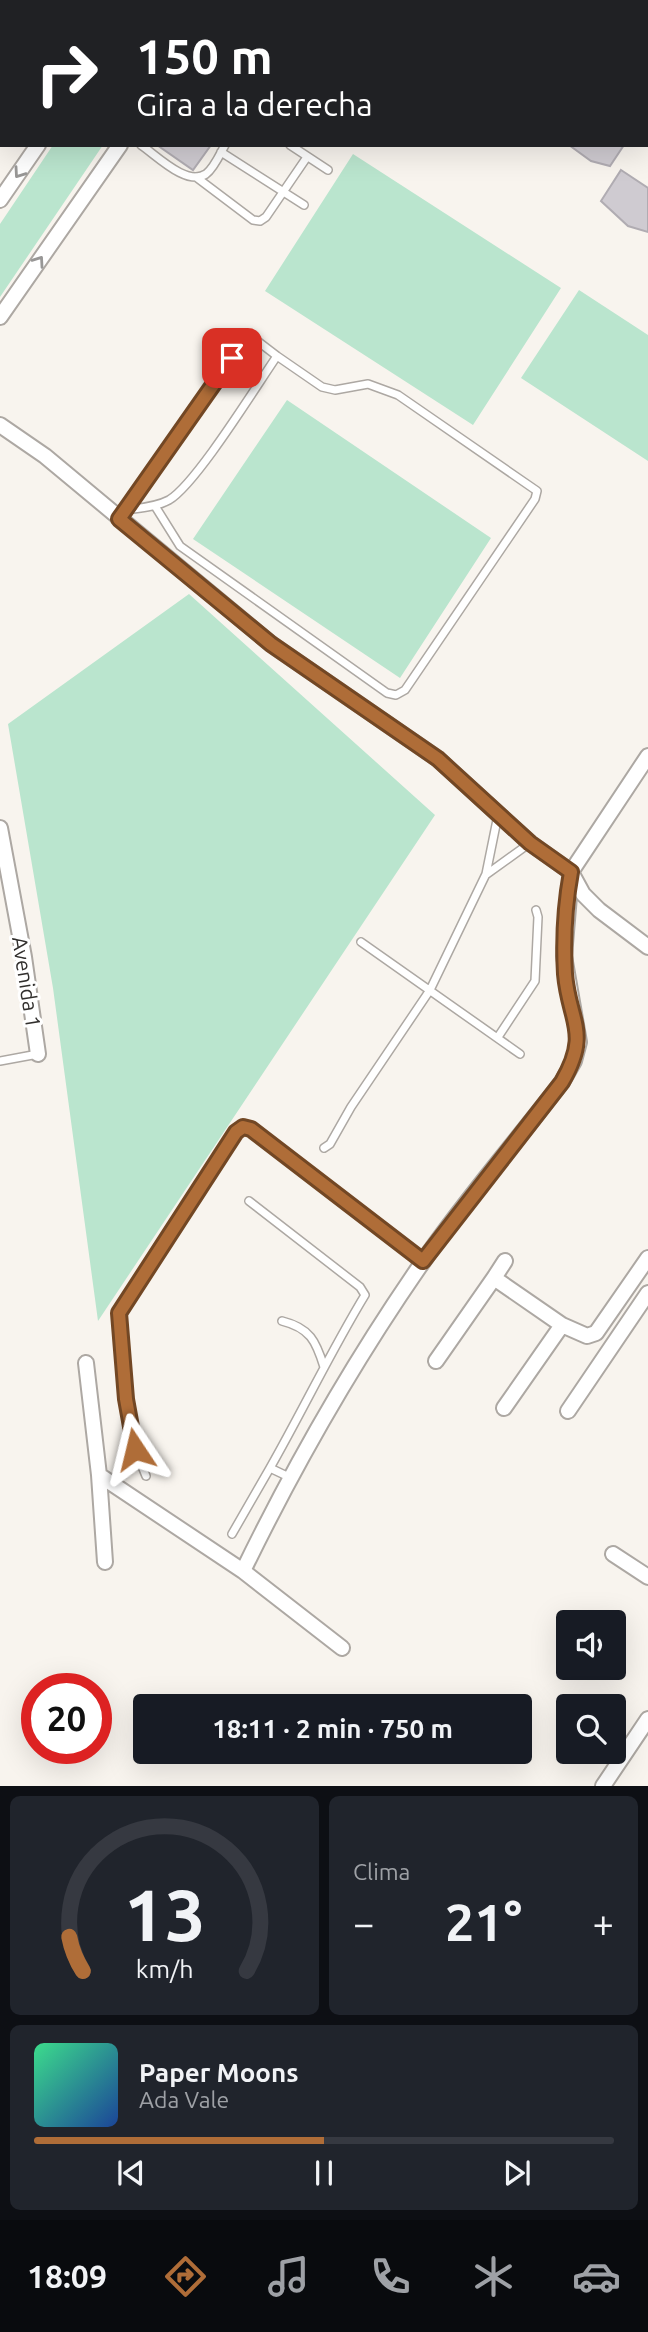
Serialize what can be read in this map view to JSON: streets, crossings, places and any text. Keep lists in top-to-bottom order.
{
  "streets": {
    "street": ["Avenida 1"]
  },
  "page": {
    "turn": ["150 m", "Gira a la derecha"],
    "limit": "20",
    "trip": "18:11 · 2 min · 750 m",
    "tile": "Clima",
    "heat": ["−", "21°", "+"],
    "song": ["Paper Moons", "Ada Vale"],
    "tabs": "18:09",
    "gauge": ["13", "km/h"]
  }
}
